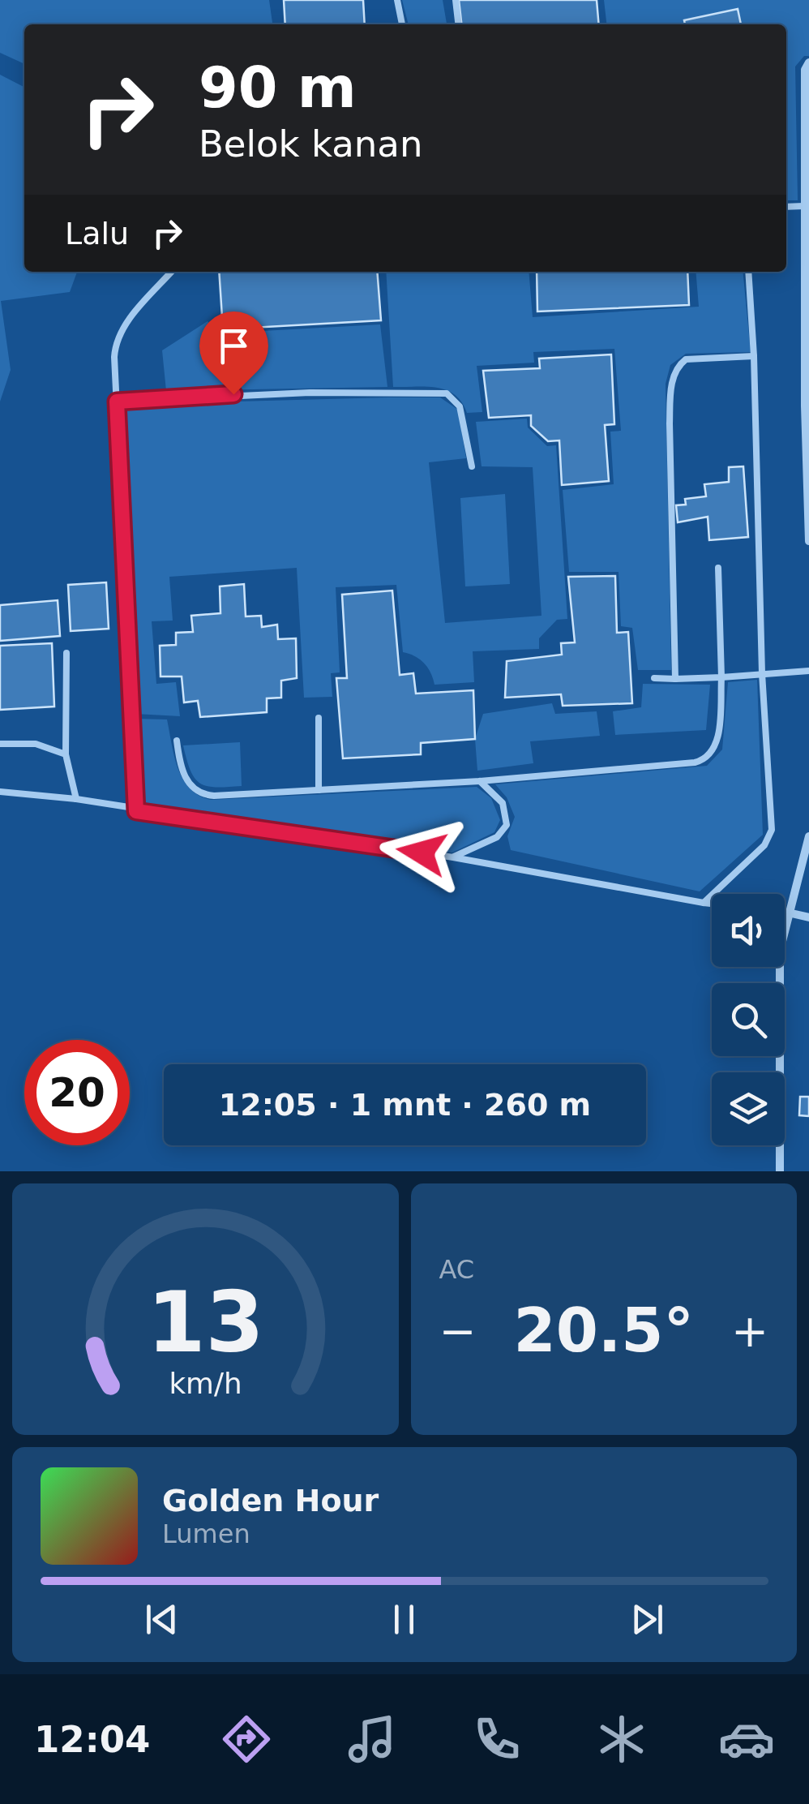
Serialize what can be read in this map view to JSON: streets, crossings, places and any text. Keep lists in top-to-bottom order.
{
  "page": {
    "turn": ["90 m", "Belok kanan"],
    "then": "Lalu",
    "limit": "20",
    "trip": "12:05 · 1 mnt · 260 m",
    "tile": "AC",
    "heat": ["−", "20.5°", "+"],
    "song": ["Golden Hour", "Lumen"],
    "tabs": "12:04",
    "gauge": ["13", "km/h"]
  }
}
